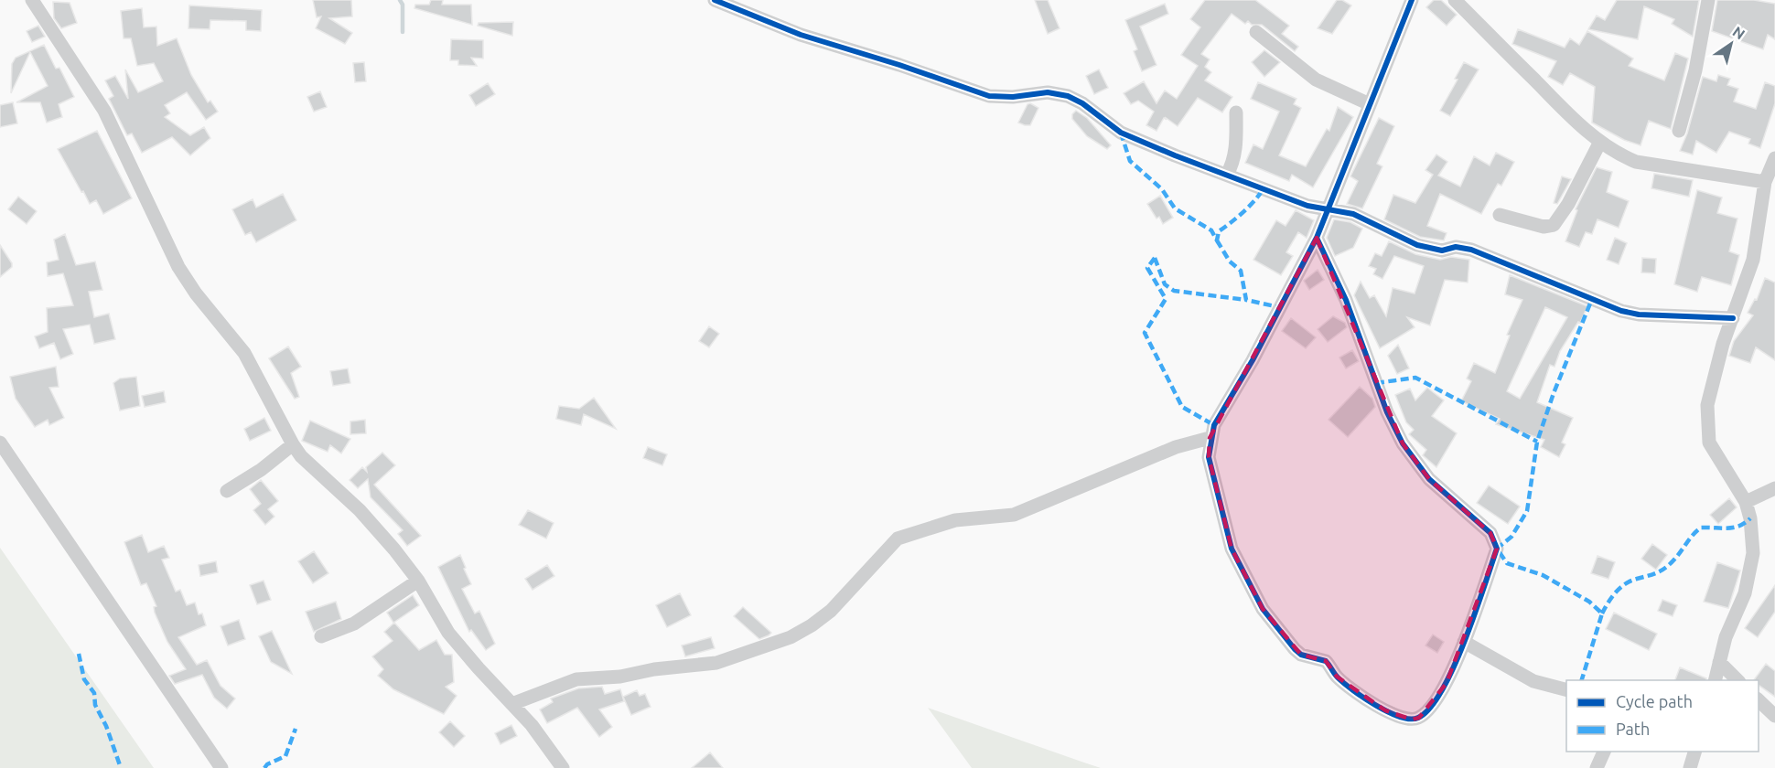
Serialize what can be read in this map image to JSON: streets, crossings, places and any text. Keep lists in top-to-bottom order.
{
  "legend": ["Cycle path", "Path"],
  "north": "top right"
}
